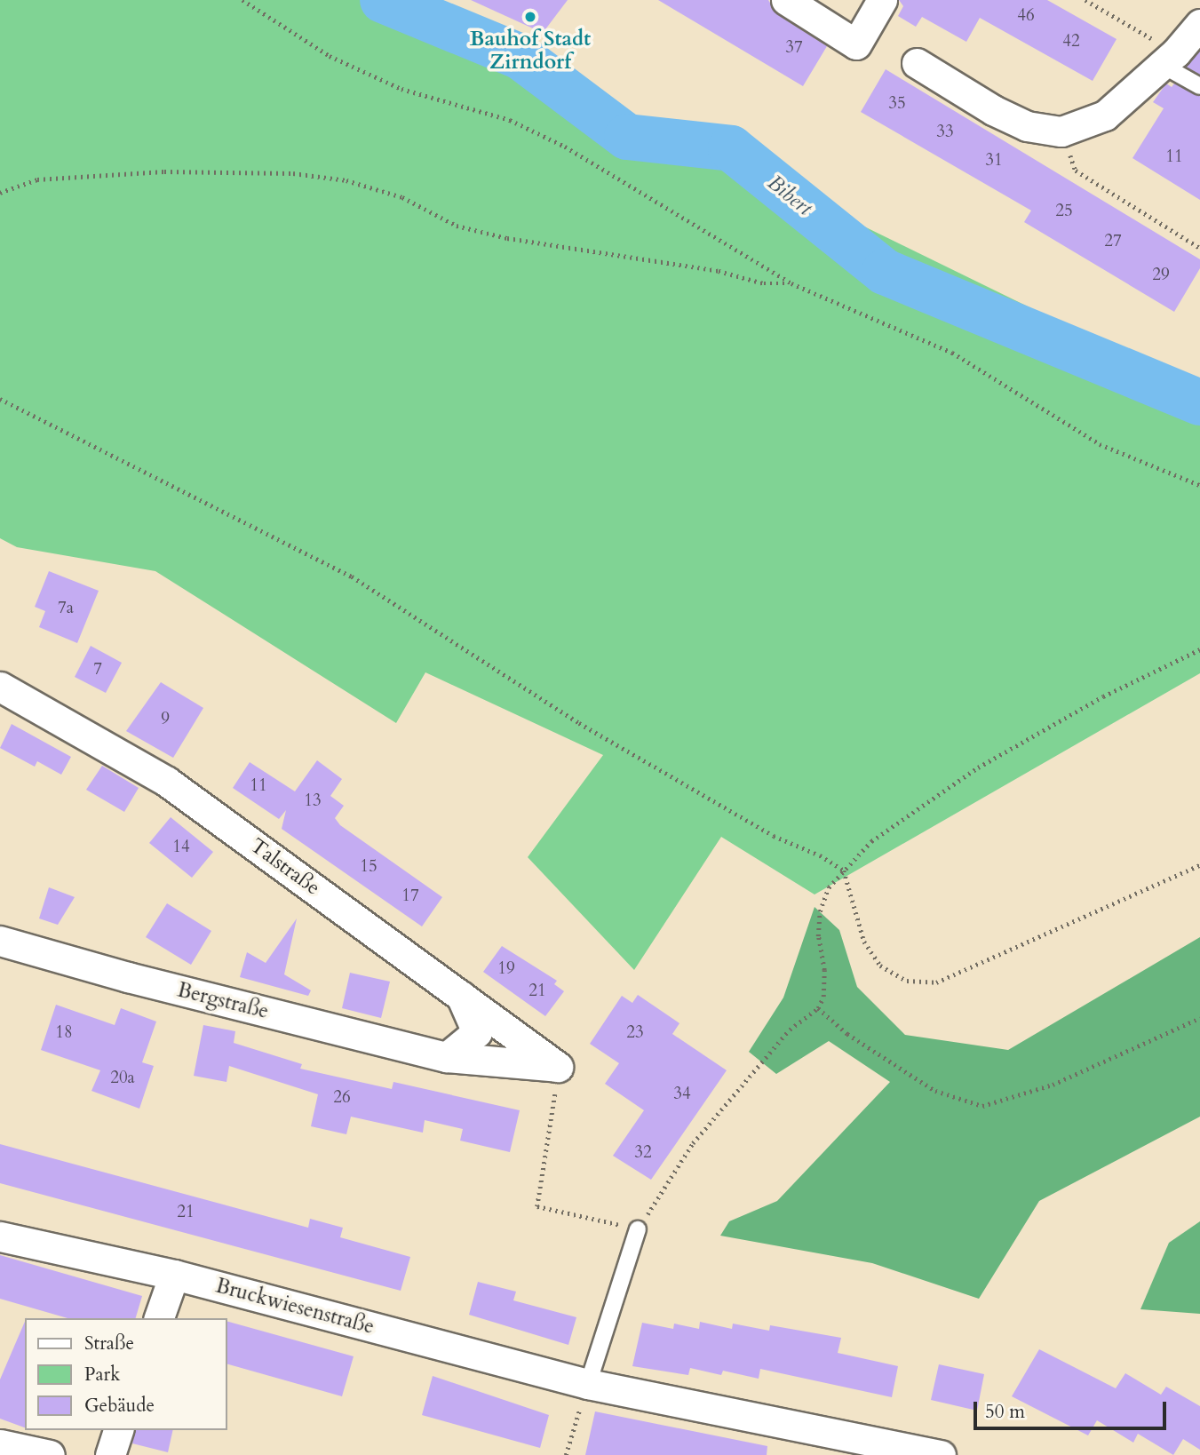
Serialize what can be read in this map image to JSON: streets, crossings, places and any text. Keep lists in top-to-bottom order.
{
  "streets": {
    "street": ["Talstraße", "Bergstraße", "Bruckwiesenstraße"]
  },
  "crossings": [
    ["Talstraße", "Bergstraße"]
  ],
  "water": ["Bibert"],
  "places": ["Bauhof Stadt Zirndorf"],
  "house_numbers": [
    "46",
    "42",
    "37",
    "35",
    "33",
    "11",
    "31",
    "25",
    "27",
    "29",
    "7a",
    "7",
    "9",
    "11",
    "13",
    "14",
    "15",
    "17",
    "19",
    "21",
    "18",
    "23",
    "20a",
    "34",
    "26",
    "32",
    "21"
  ],
  "legend": ["Straße", "Park", "Gebäude"],
  "scale_bar": "50 m"
}
